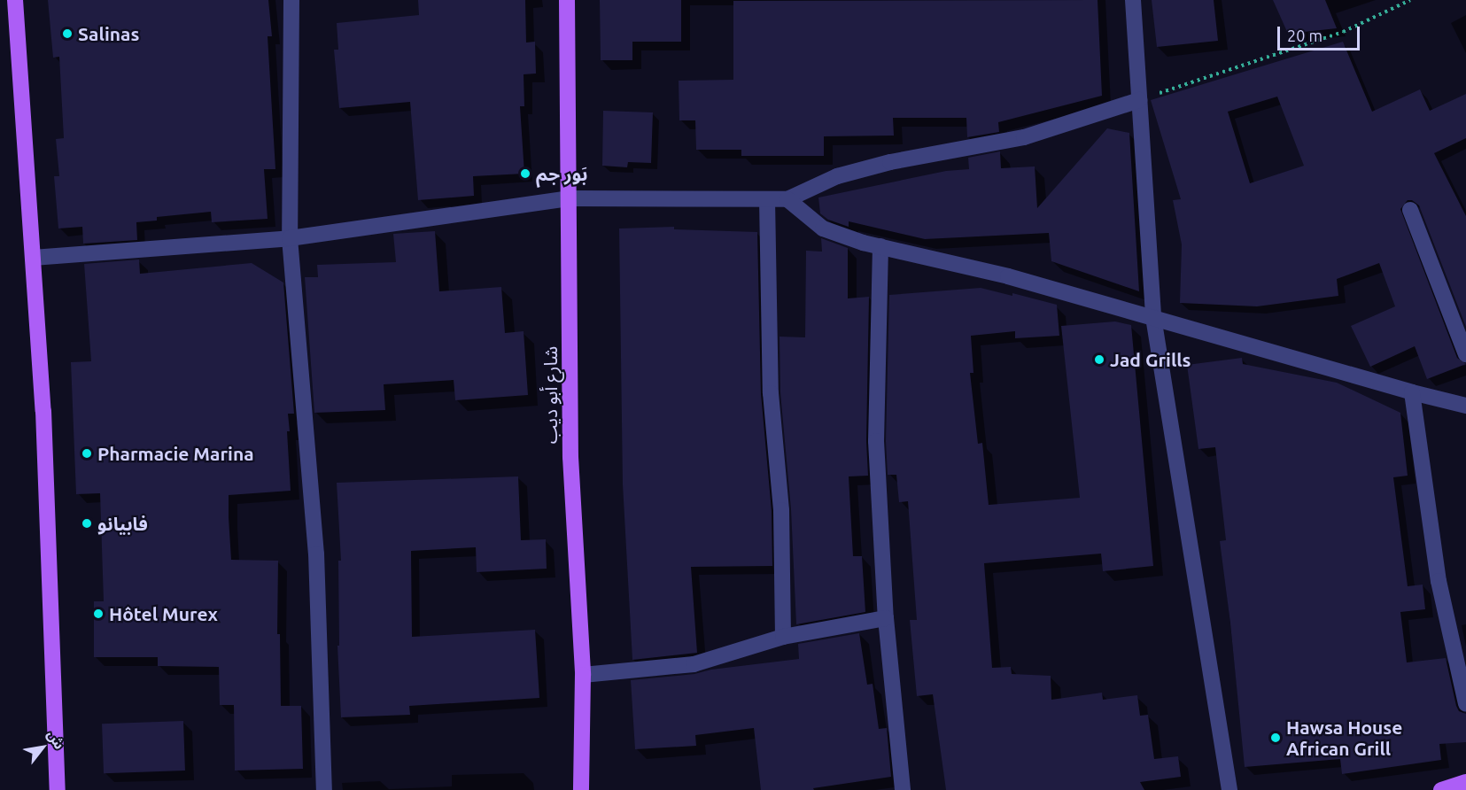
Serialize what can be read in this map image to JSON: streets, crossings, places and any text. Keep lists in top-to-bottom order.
{
  "streets": {
    "main road": ["شارع أبو ديب"]
  },
  "places": [
    "Salinas",
    "بَور جم",
    "Jad Grills",
    "Pharmacie Marina",
    "فابيانو",
    "Hôtel Murex",
    "Hawsa House African Grill"
  ],
  "scale_bar": "20 m",
  "north": "top right"
}
